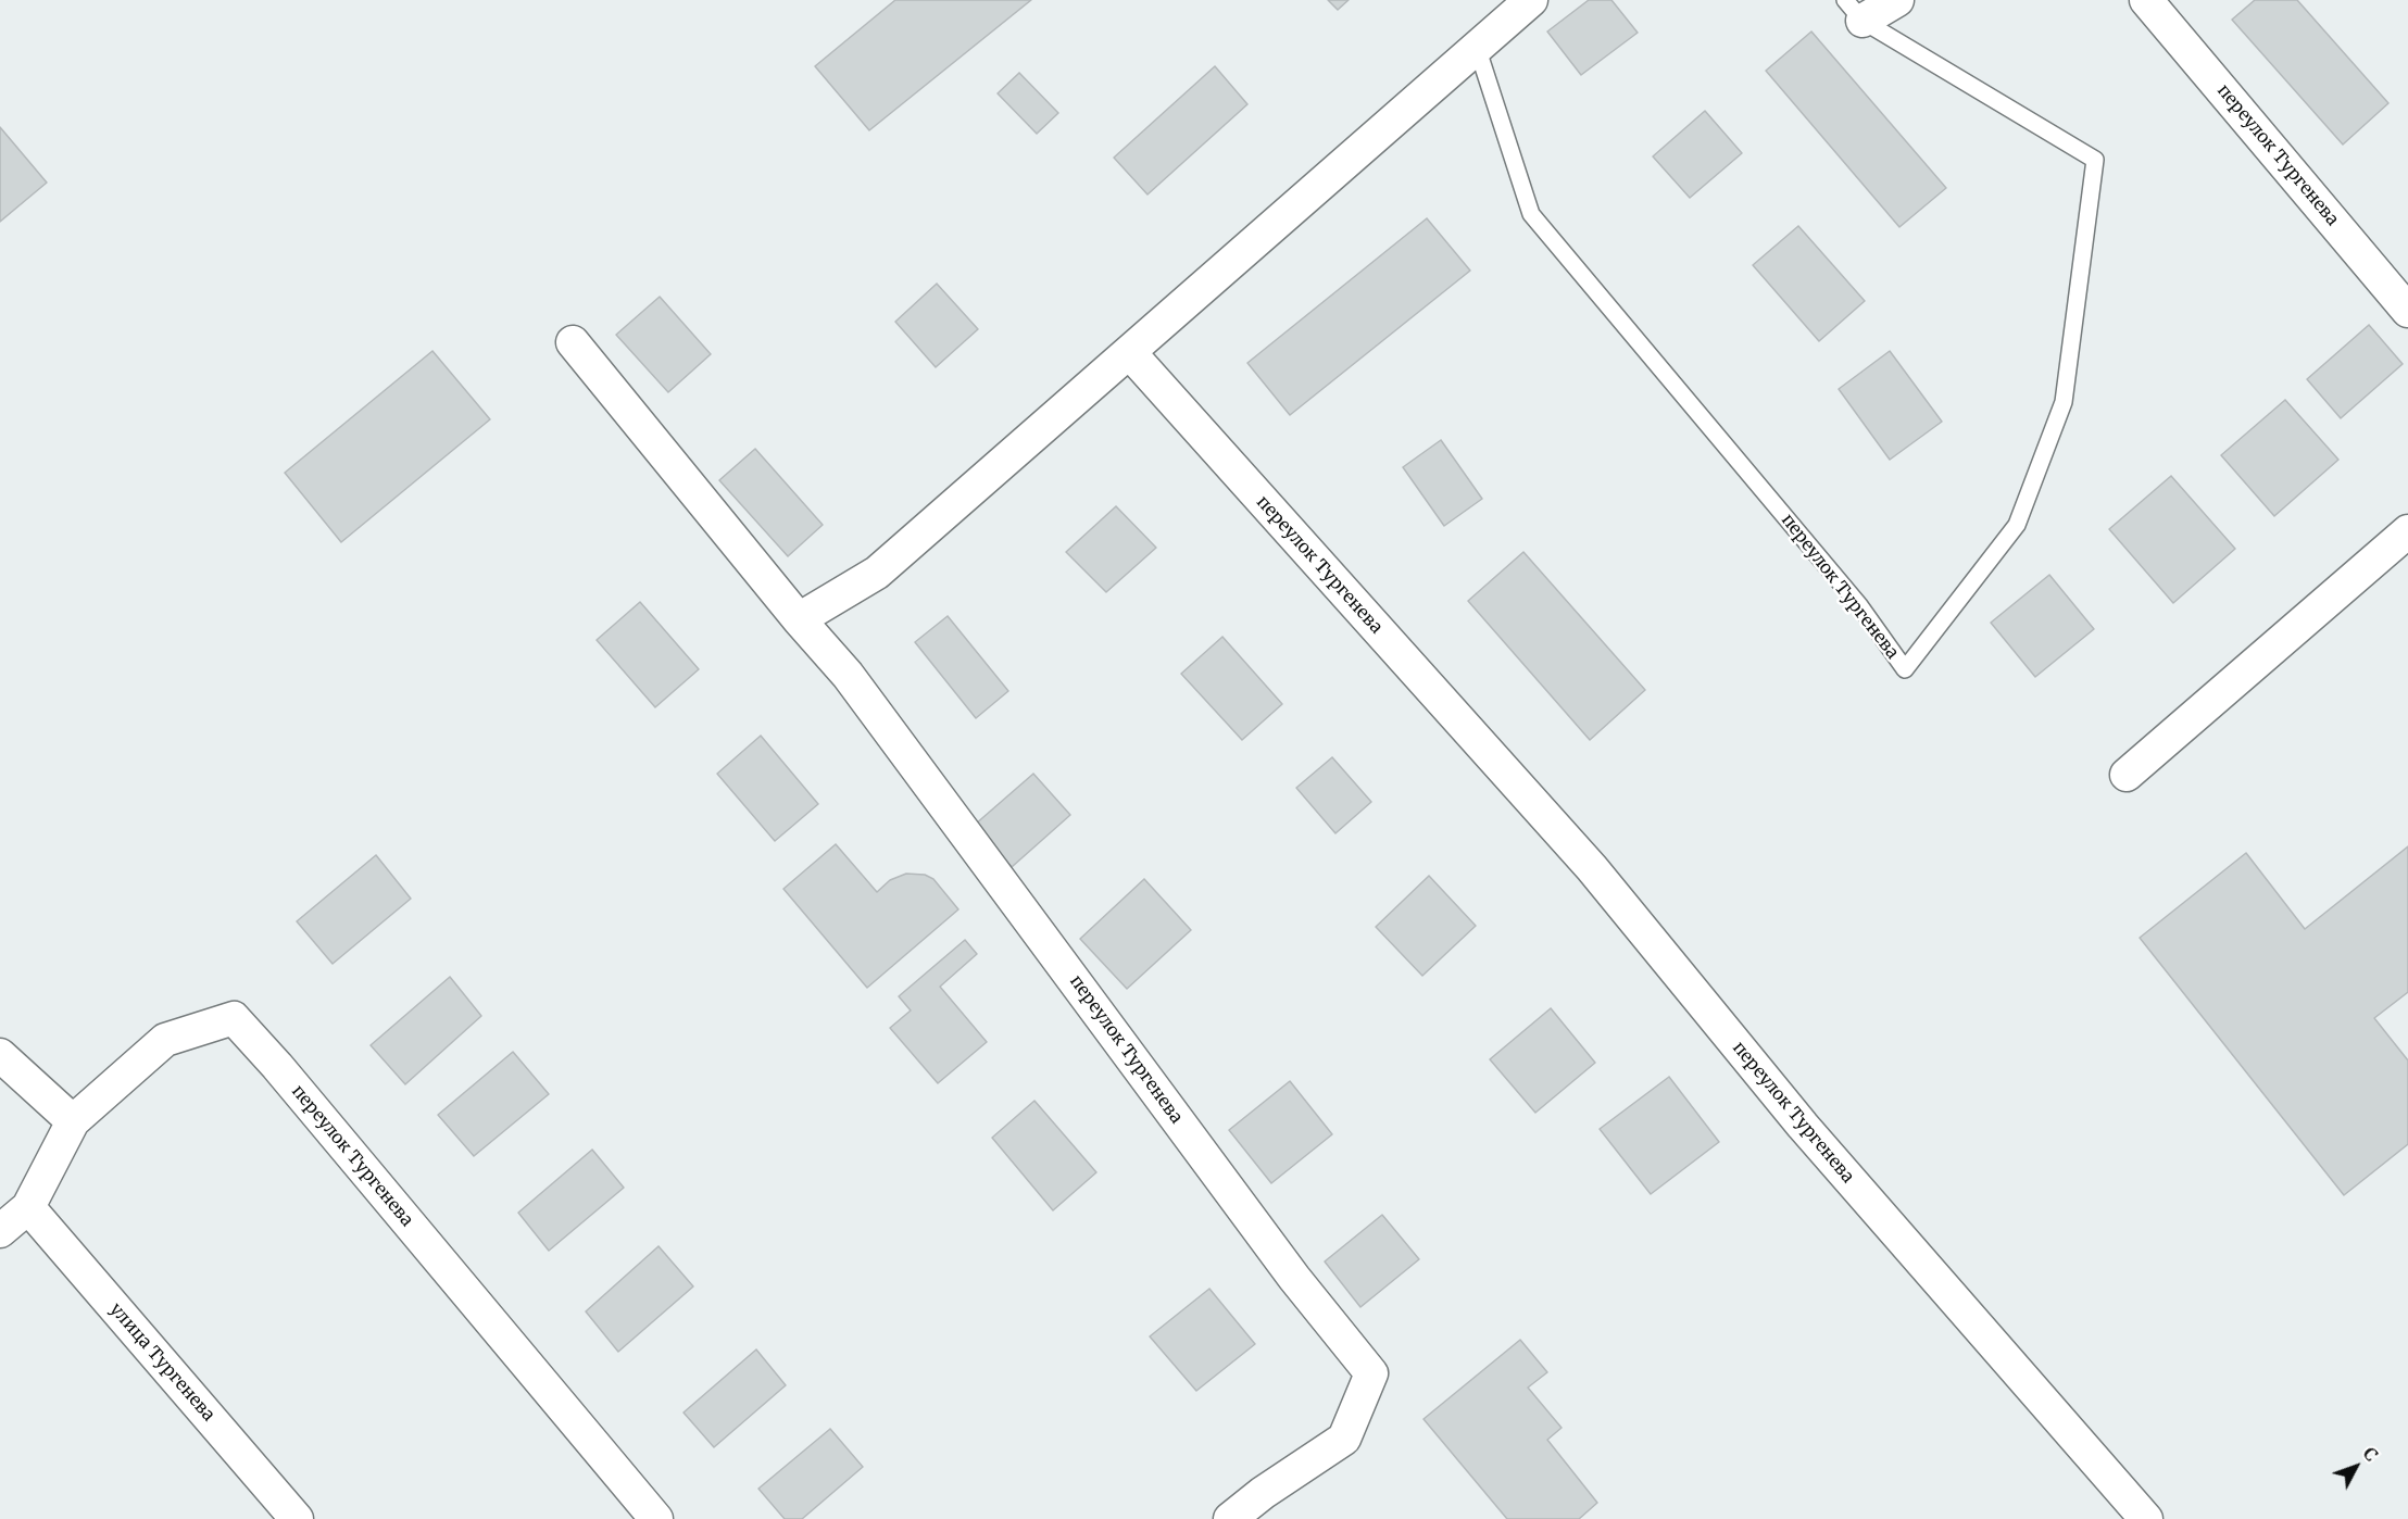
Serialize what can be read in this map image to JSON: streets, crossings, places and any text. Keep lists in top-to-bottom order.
{
  "streets": {
    "street": ["переулок Тургенева", "улица Тургенева"]
  },
  "crossings": [
    ["переулок Тургенева", "улица Тургенева"]
  ],
  "north": "top right"
}
